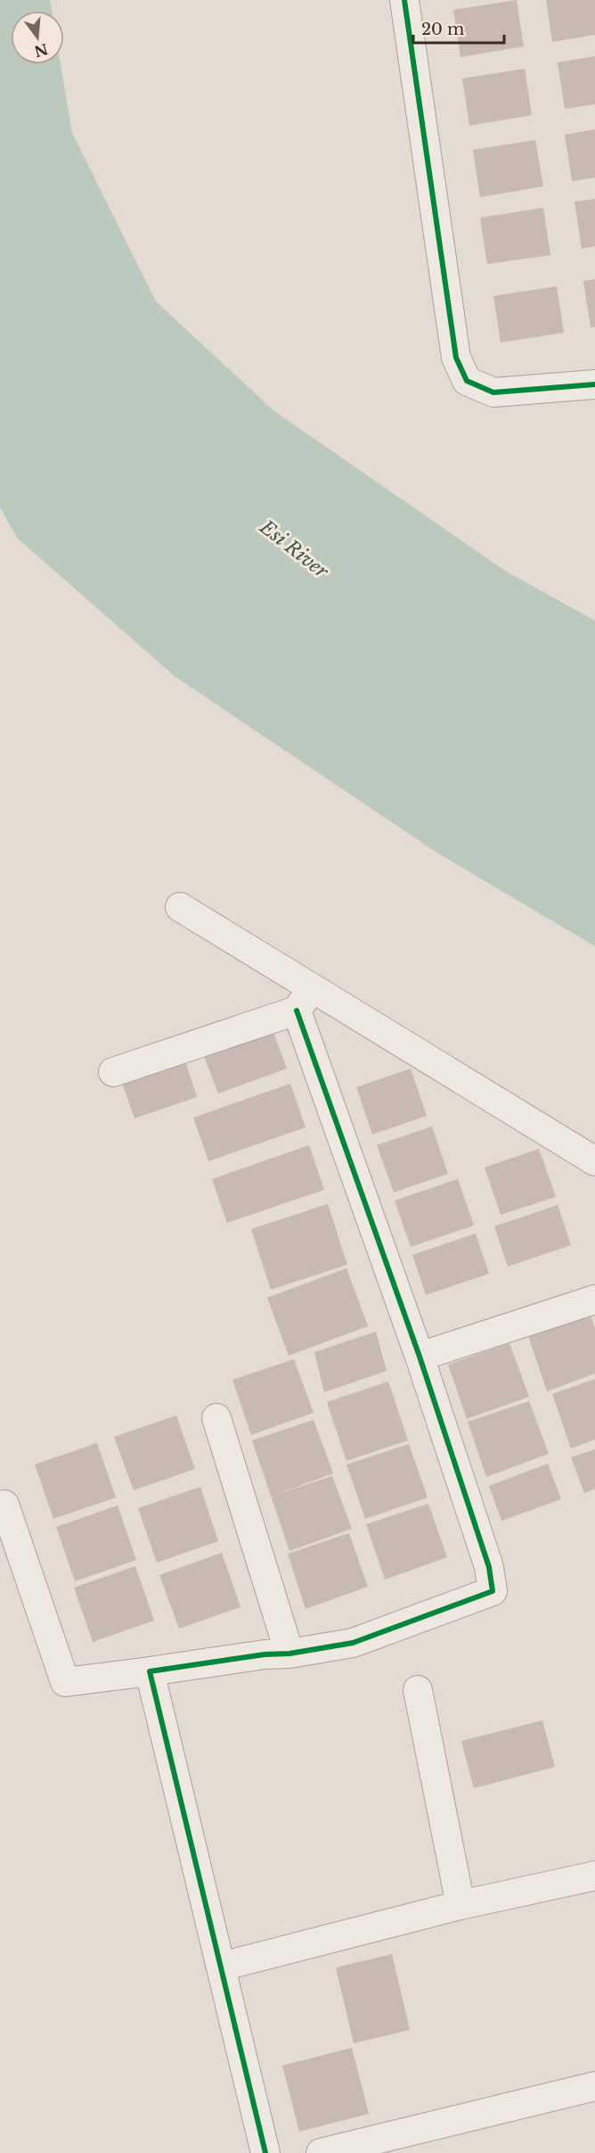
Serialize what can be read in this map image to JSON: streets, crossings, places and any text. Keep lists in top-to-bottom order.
{
  "water": ["Esi River"],
  "scale_bar": "20 m",
  "north": "bottom"
}
